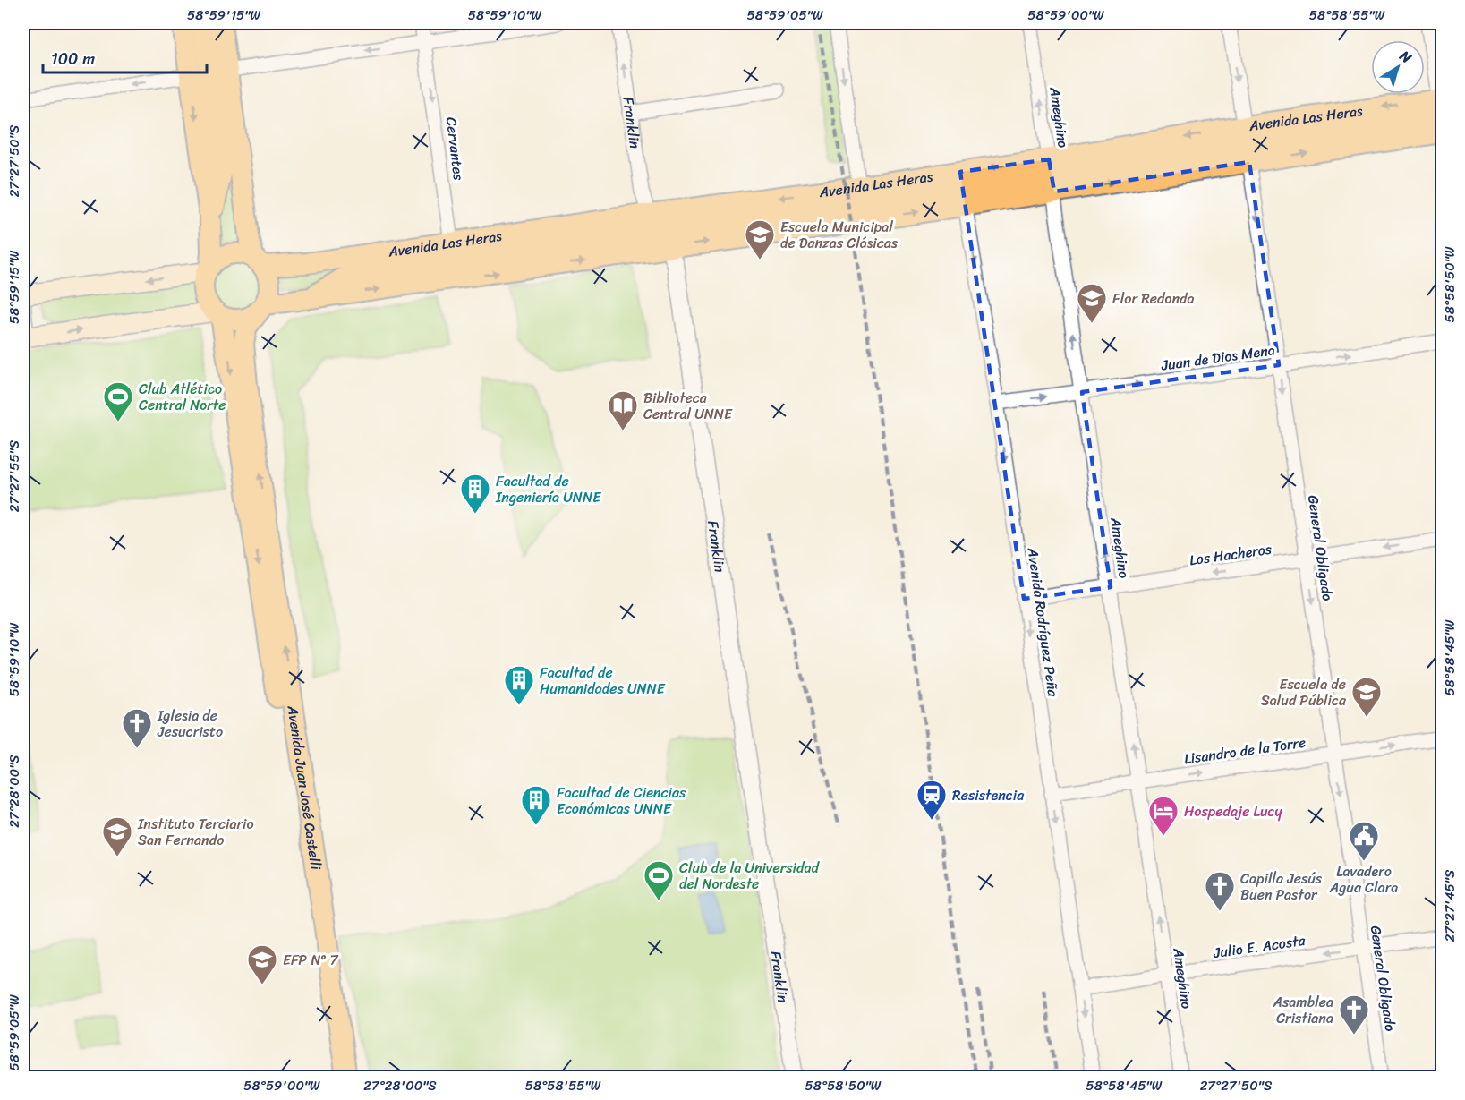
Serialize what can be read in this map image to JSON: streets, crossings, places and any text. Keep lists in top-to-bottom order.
{
  "streets": {
    "main road": ["Avenida Las Heras", "Avenida Juan José Castelli"],
    "street": [
      "Ameghino",
      "Franklin",
      "Cervantes",
      "Juan de Dios Mena",
      "General Obligado",
      "Los Hacheros",
      "Avenida Rodríguez Peña",
      "Lisandro de la Torre",
      "Julio E. Acosta"
    ]
  },
  "crossings": [
    ["Ameghino", "Avenida Las Heras"],
    ["Ameghino", "Juan de Dios Mena"],
    ["Ameghino", "Los Hacheros"],
    ["Ameghino", "Lisandro de la Torre"],
    ["Ameghino", "Julio E. Acosta"],
    ["Avenida Las Heras", "Franklin"],
    ["Avenida Las Heras", "Cervantes"],
    ["Avenida Las Heras", "General Obligado"],
    ["Avenida Las Heras", "Avenida Rodríguez Peña"],
    ["Avenida Las Heras", "Avenida Juan José Castelli"],
    ["Juan de Dios Mena", "General Obligado"],
    ["Juan de Dios Mena", "Avenida Rodríguez Peña"],
    ["General Obligado", "Los Hacheros"],
    ["General Obligado", "Lisandro de la Torre"],
    ["General Obligado", "Julio E. Acosta"],
    ["Los Hacheros", "Avenida Rodríguez Peña"],
    ["Avenida Rodríguez Peña", "Lisandro de la Torre"],
    ["Avenida Rodríguez Peña", "Julio E. Acosta"]
  ],
  "one_way": [
    "Ameghino",
    "Cervantes",
    "Juan de Dios Mena",
    "General Obligado",
    "Los Hacheros",
    "Avenida Rodríguez Peña",
    "Lisandro de la Torre",
    "Julio E. Acosta"
  ],
  "places": {
    "school or university": [
      "Escuela Municipal de Danzas Clásicas",
      "Flor Redonda",
      "Escuela de Salud Pública",
      "Instituto Terciario San Fernando",
      "EFP Nº 7"
    ],
    "sports": ["Club Atlético Central Norte", "Club de la Universidad del Nordeste"],
    "library": ["Biblioteca Central UNNE"],
    "building": ["Facultad de Ingeniería UNNE", "Facultad de Humanidades UNNE", "Facultad de Ciencias Económicas UNNE"],
    "church": ["Iglesia de Jesucristo", "Capilla Jesús Buen Pastor", "Asamblea Cristiana"],
    "station": ["Resistencia"],
    "hotel": ["Hospedaje Lucy"],
    "public building": ["Lavadero Agua Clara"]
  },
  "scale_bar": "100 m",
  "north": "top right",
  "coordinates": [
    "58°59'15\"W",
    "58°59'10\"W",
    "58°59'05\"W",
    "58°59'00\"W",
    "58°58'55\"W",
    "27°27'50\"S",
    "58°58'50\"W",
    "27°27'55\"S",
    "58°58'45\"W",
    "27°28'00\"S",
    "27°27'45\"S"
  ]
}
